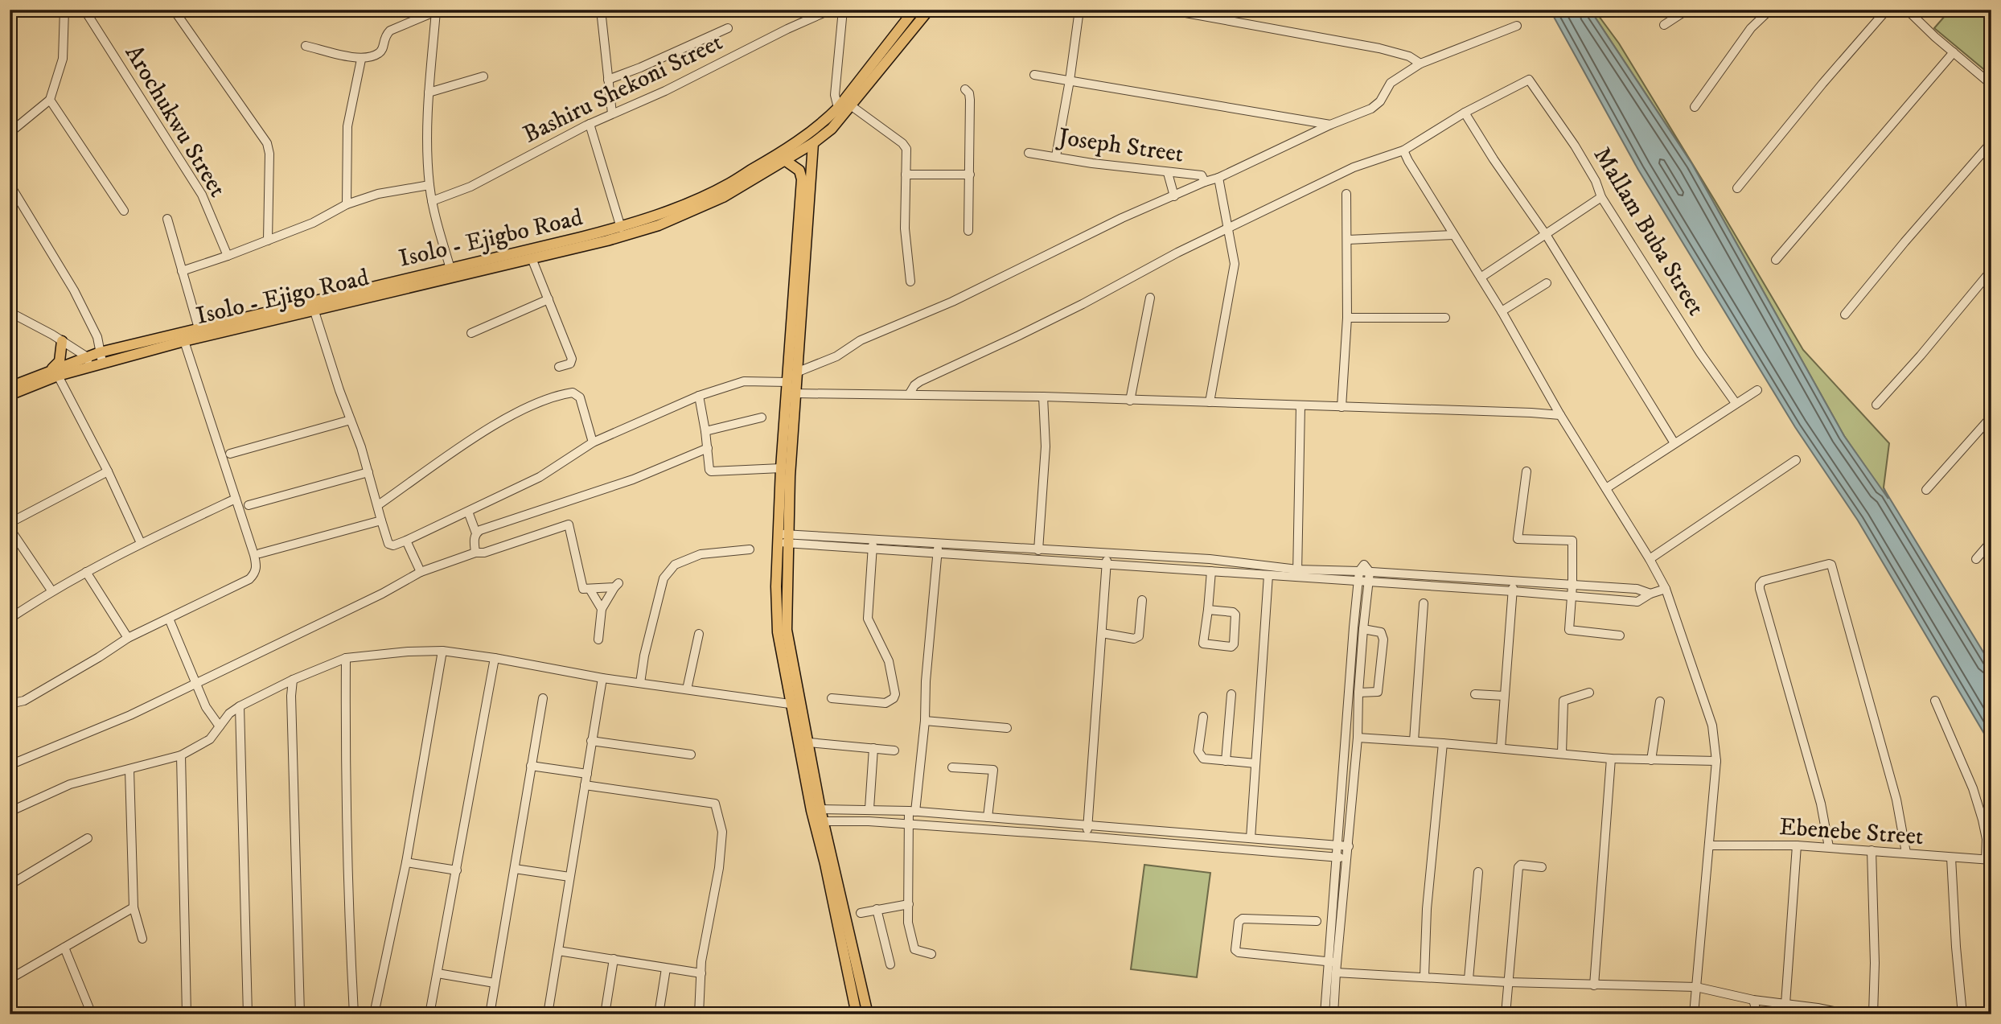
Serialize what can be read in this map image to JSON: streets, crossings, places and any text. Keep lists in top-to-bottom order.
{
  "streets": {
    "main road": ["Isolo - Ejigbo Road", "Isolo - Ejigo Road"],
    "street": [
      "Bashiru Shekoni Street",
      "Arochukwu Street",
      "Joseph Street",
      "Mallam Buba Street",
      "Ebenebe Street"
    ]
  },
  "crossings": [
    ["Isolo - Ejigbo Road", "Isolo - Ejigo Road"]
  ]
}
